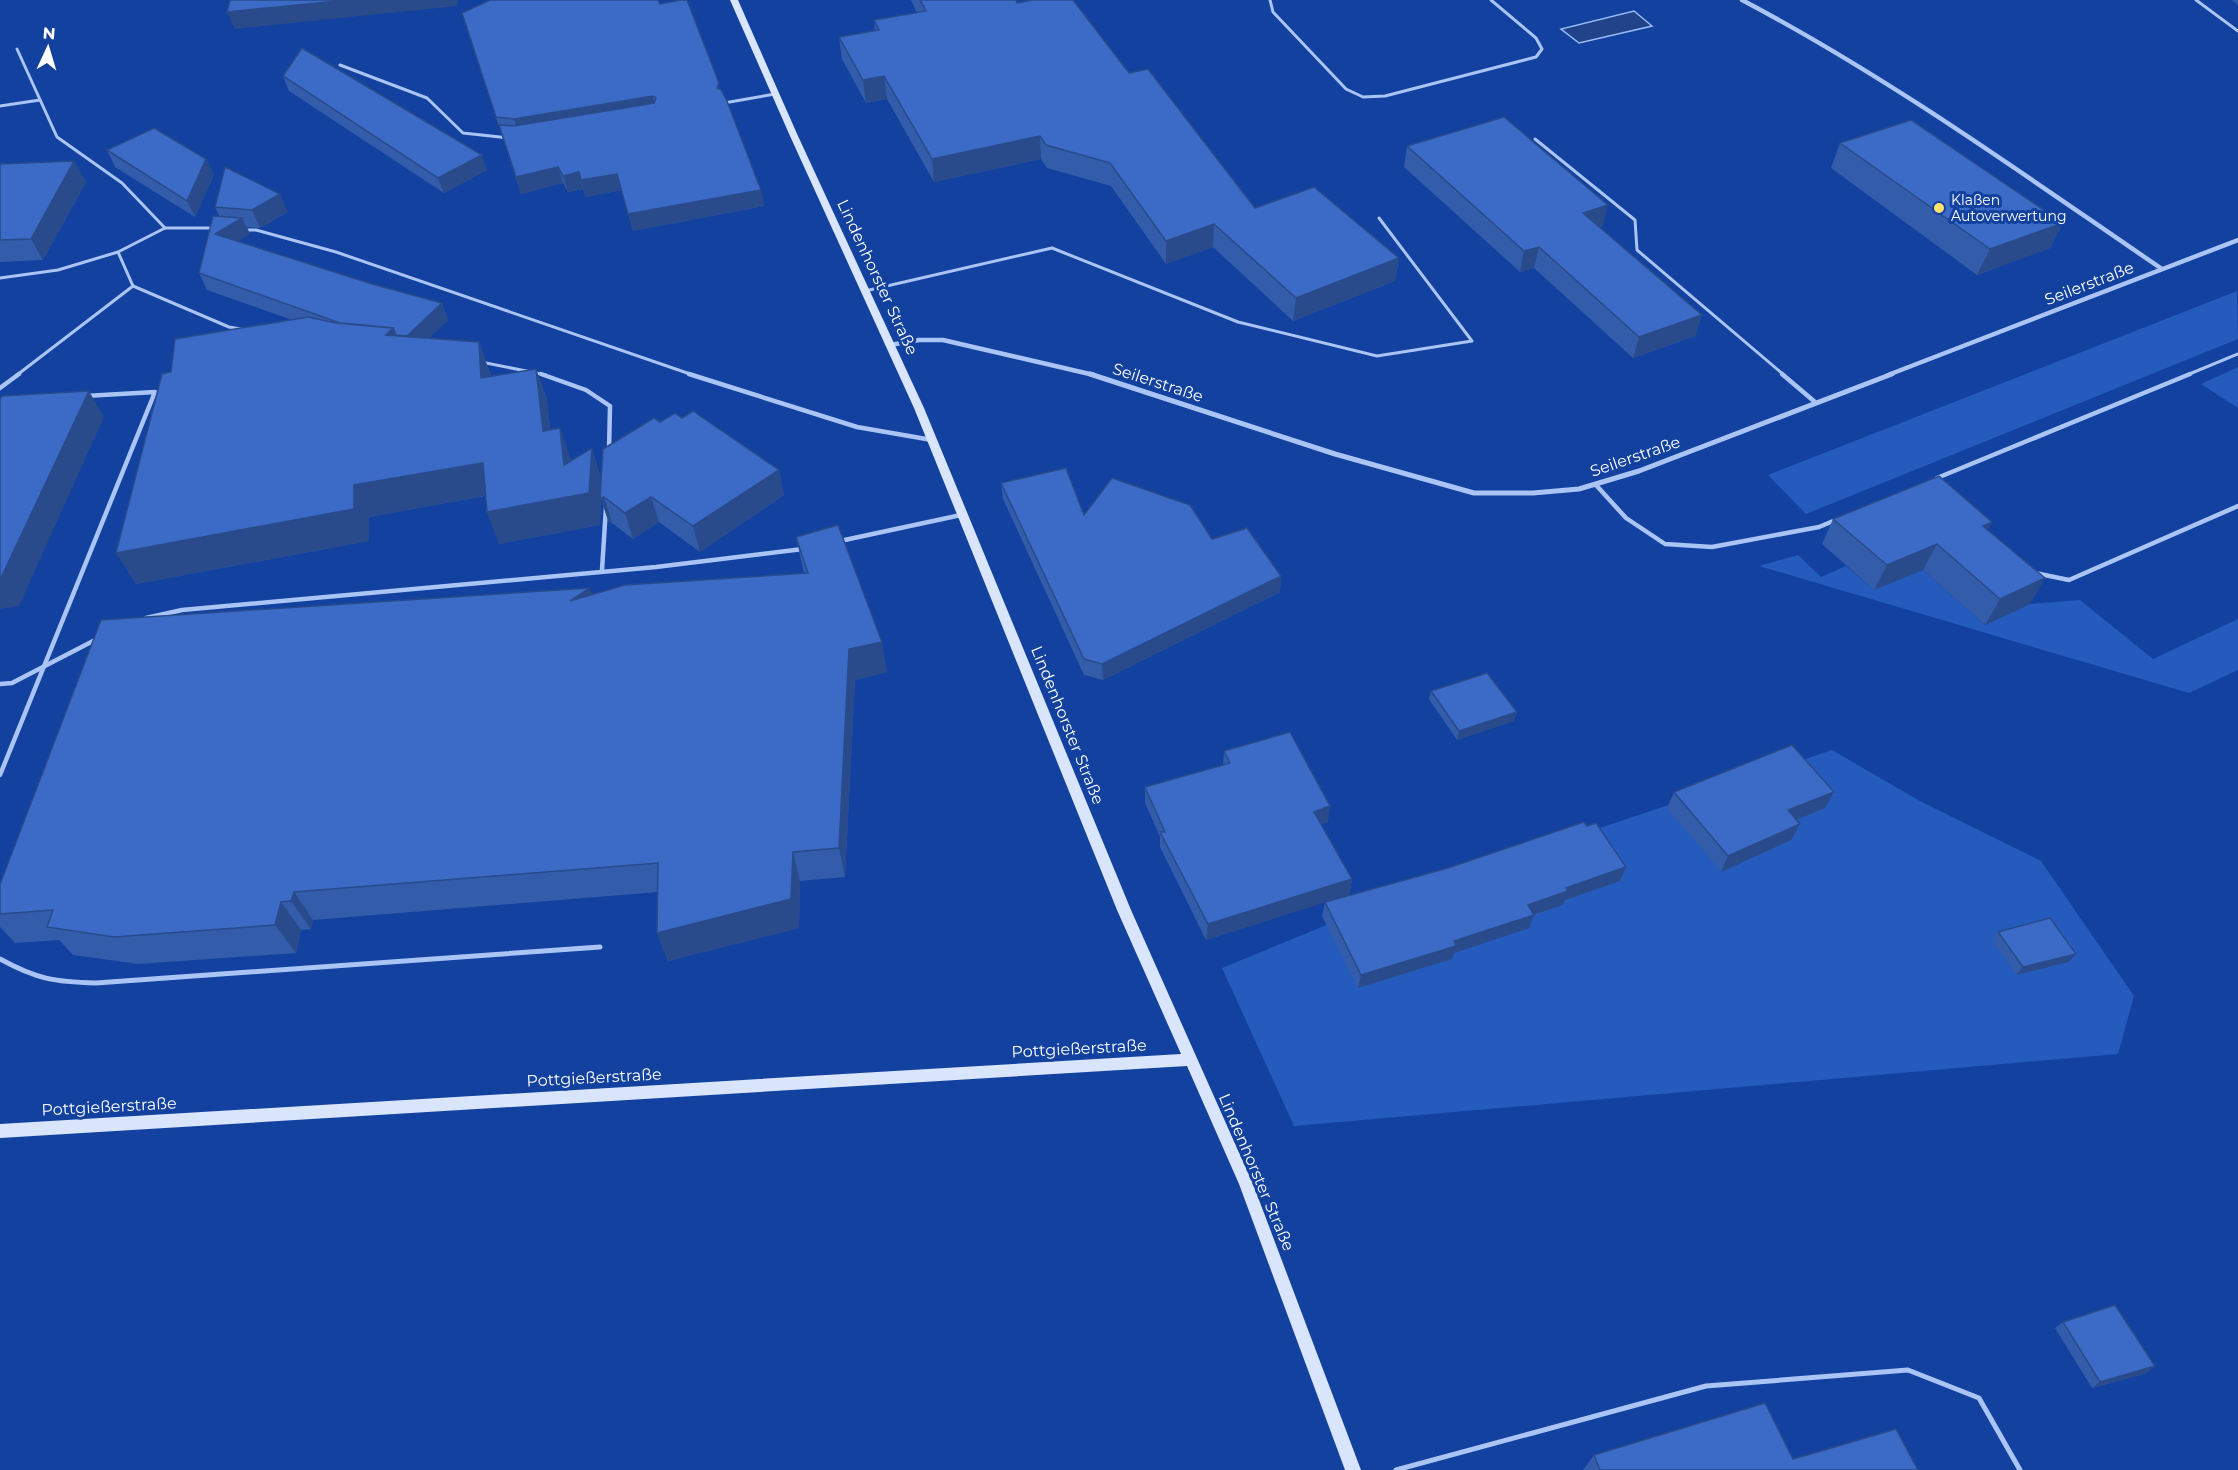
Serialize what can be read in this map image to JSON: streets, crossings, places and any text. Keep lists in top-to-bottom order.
{
  "streets": {
    "street": ["Lindenhorster Straße", "Seilerstraße", "Pottgießerstraße"]
  },
  "crossings": [
    ["Lindenhorster Straße", "Seilerstraße"],
    ["Lindenhorster Straße", "Pottgießerstraße"]
  ],
  "places": ["Klaßen Autoverwertung"],
  "north": "top"
}
